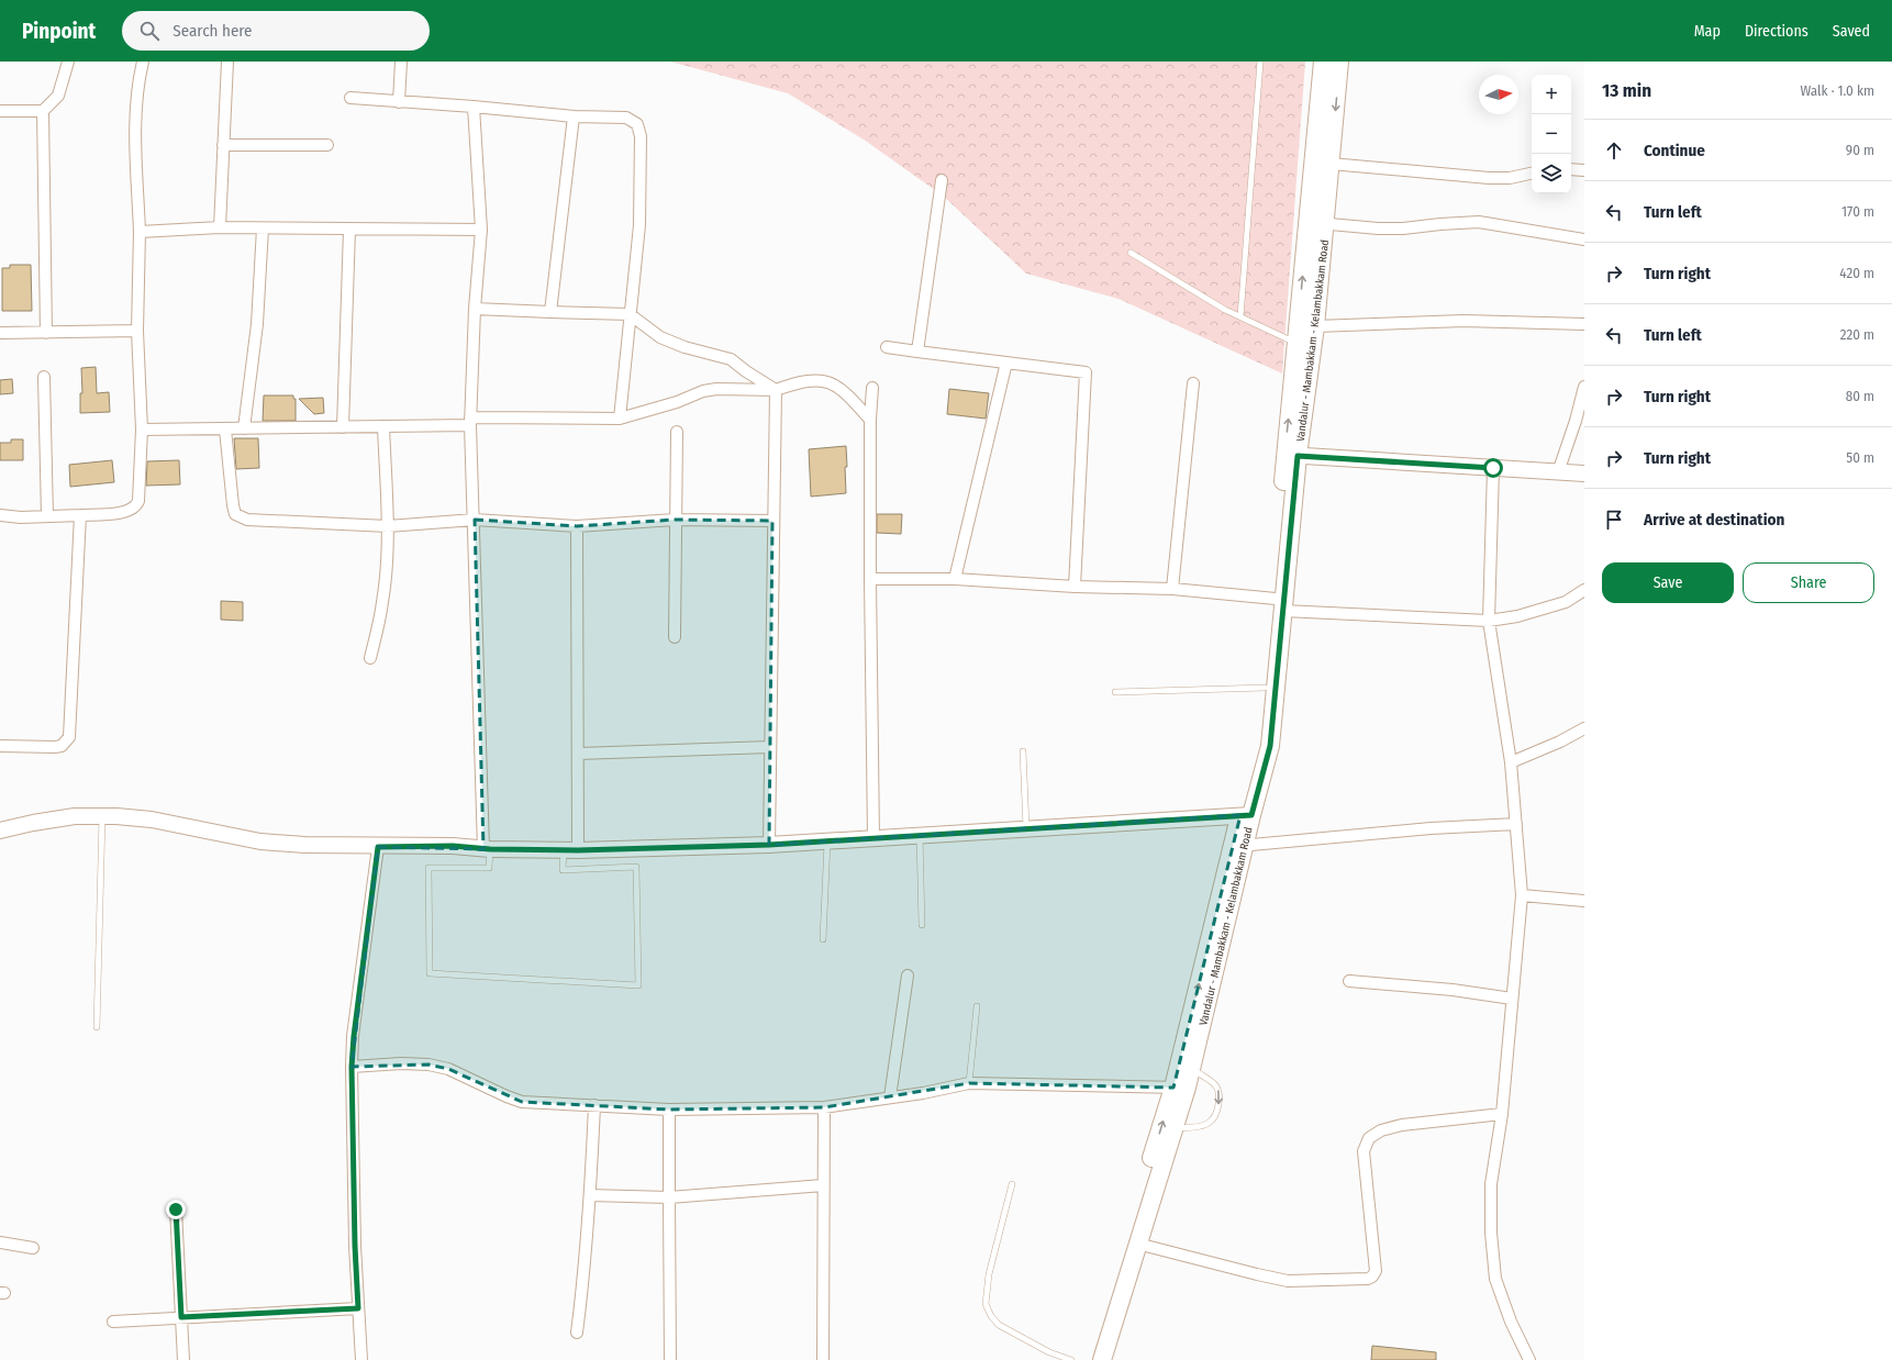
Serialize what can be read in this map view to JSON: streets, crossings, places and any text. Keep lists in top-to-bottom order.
{
  "streets": {
    "main road": ["Vandalur - Mambakkam - Kelambakkam Road"]
  },
  "north": "right",
  "page": {
    "header": "Pinpoint",
    "search": "Search here",
    "nav": ["Map", "Directions", "Saved"],
    "heading": ["13 min", "Walk · 1.0 km"],
    "map_buttons": ["+", "−"],
    "list": [
      ["Continue", "90 m"],
      ["Turn left", "170 m"],
      ["Turn right", "420 m"],
      ["Turn left", "220 m"],
      ["Turn right", "80 m"],
      ["Turn right", "50 m"],
      "Arrive at destination"
    ],
    "buttons": ["Save", "Share"]
  }
}
